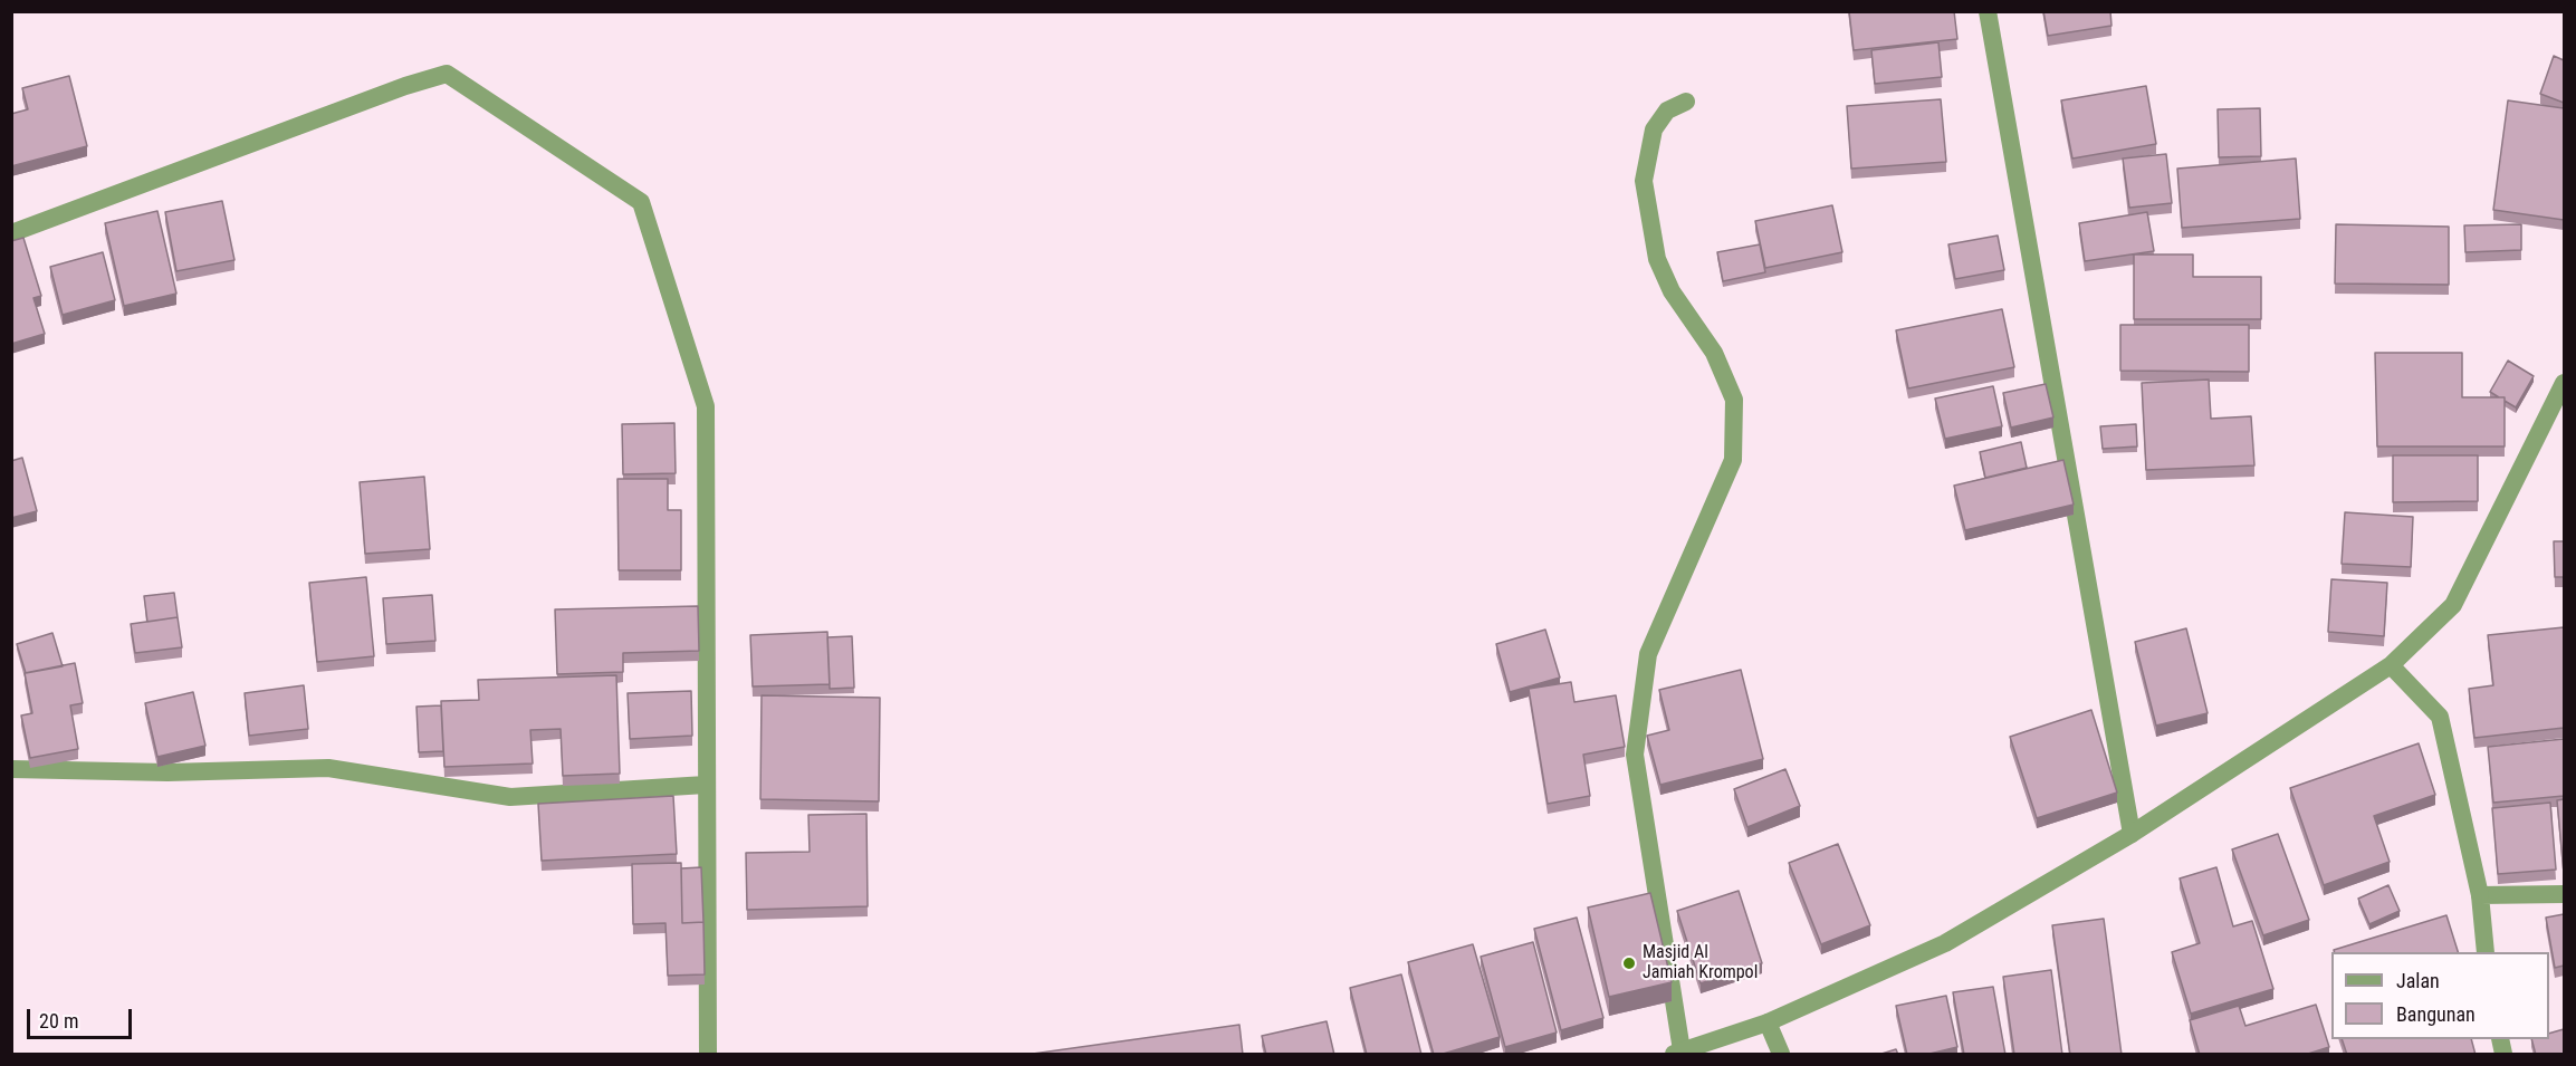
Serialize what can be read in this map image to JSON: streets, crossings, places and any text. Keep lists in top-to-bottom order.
{
  "places": ["Masjid Al Jamiah Krompol"],
  "legend": ["Jalan", "Bangunan"],
  "scale_bar": "20 m"
}
